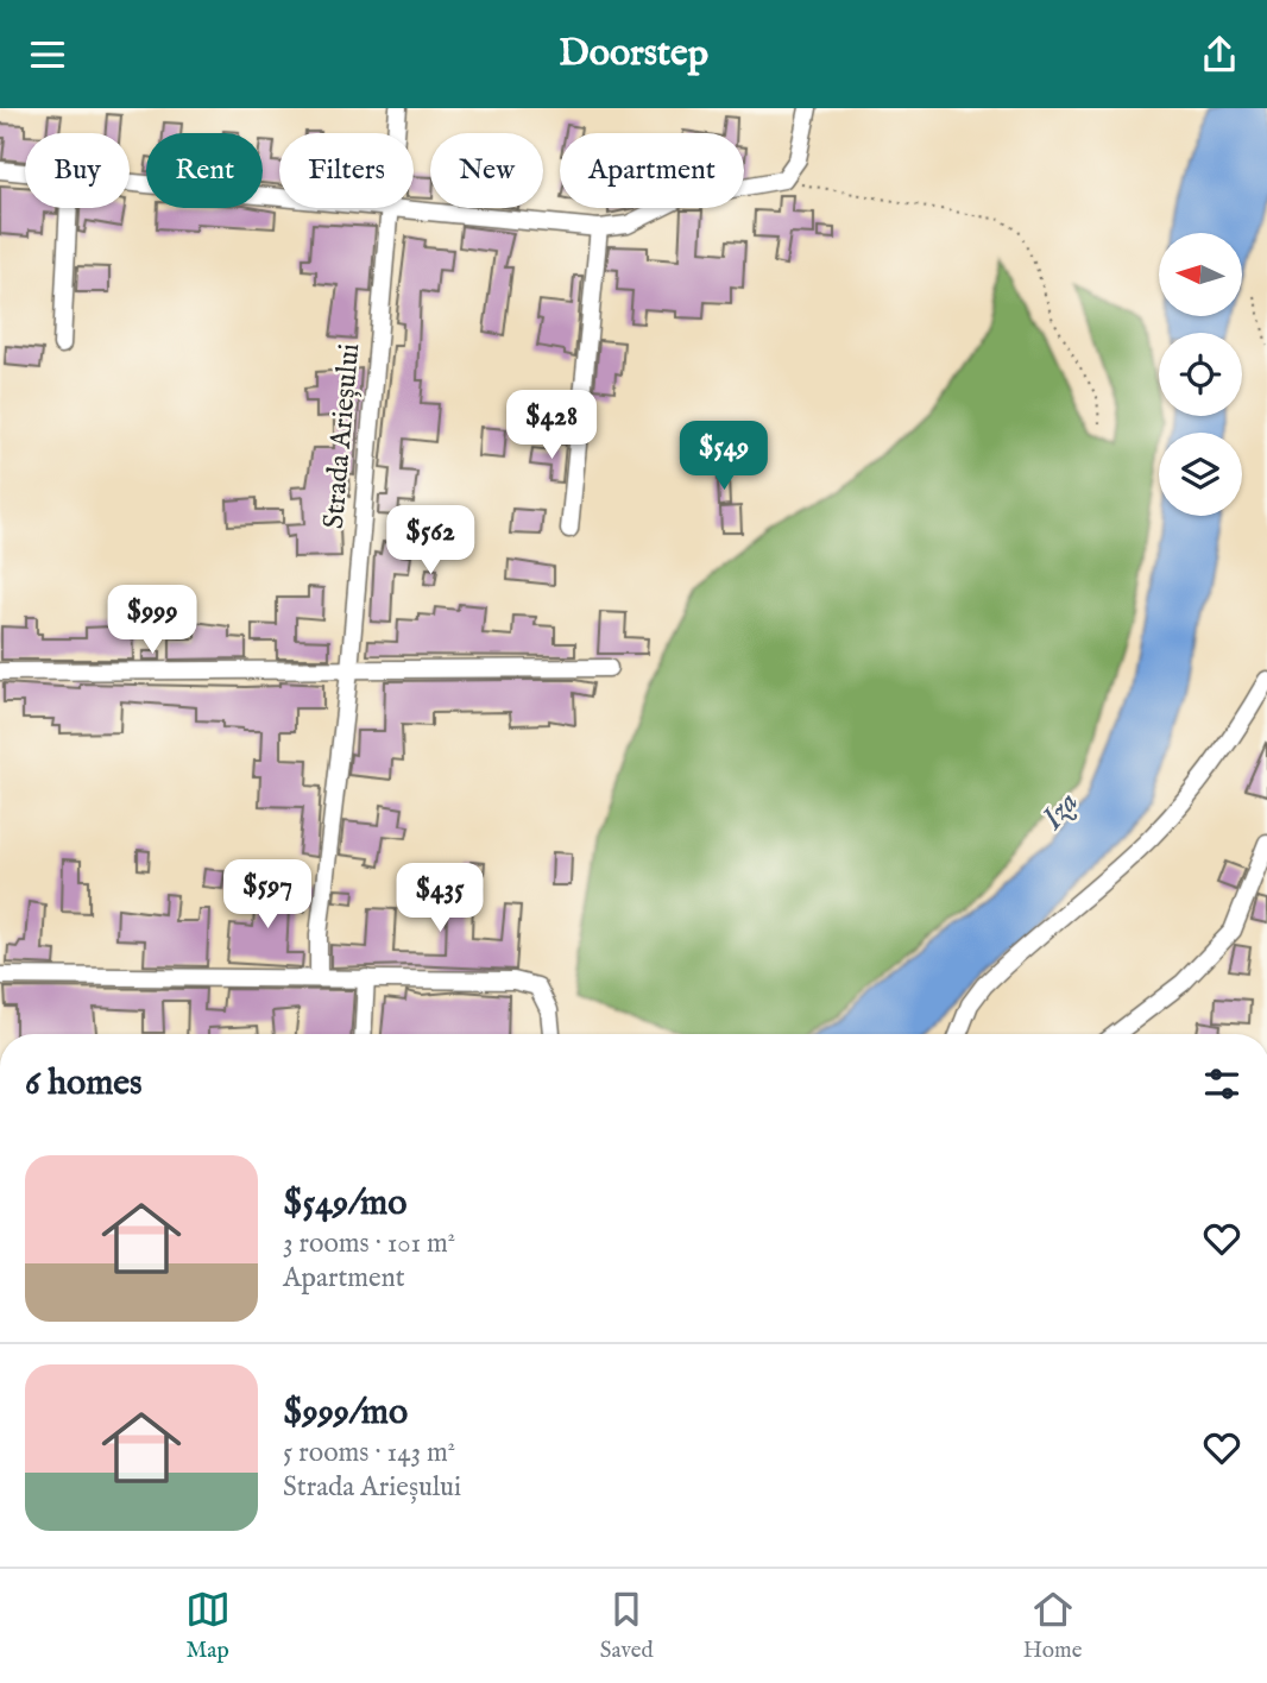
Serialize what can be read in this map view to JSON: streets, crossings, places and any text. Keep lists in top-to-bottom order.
{
  "streets": {
    "street": ["Strada Arieșului"]
  },
  "water": ["Iza"],
  "north": "left",
  "page": {
    "header": "Doorstep",
    "chip": [
      "Buy",
      "Rent",
      "Filters",
      "New",
      "Apartment"
    ],
    "price": [
      "$428",
      "$549",
      "$562",
      "$999",
      "$597",
      "$435"
    ],
    "heading": "6 homes",
    "list": [
      {
        "name": "$549/mo",
        "note": "3 rooms · 101 m² · Apartment"
      },
      {
        "name": "$999/mo",
        "note": "5 rooms · 143 m² · Strada Arieșului"
      }
    ],
    "tabs": ["Map", "Saved", "Home"]
  }
}
